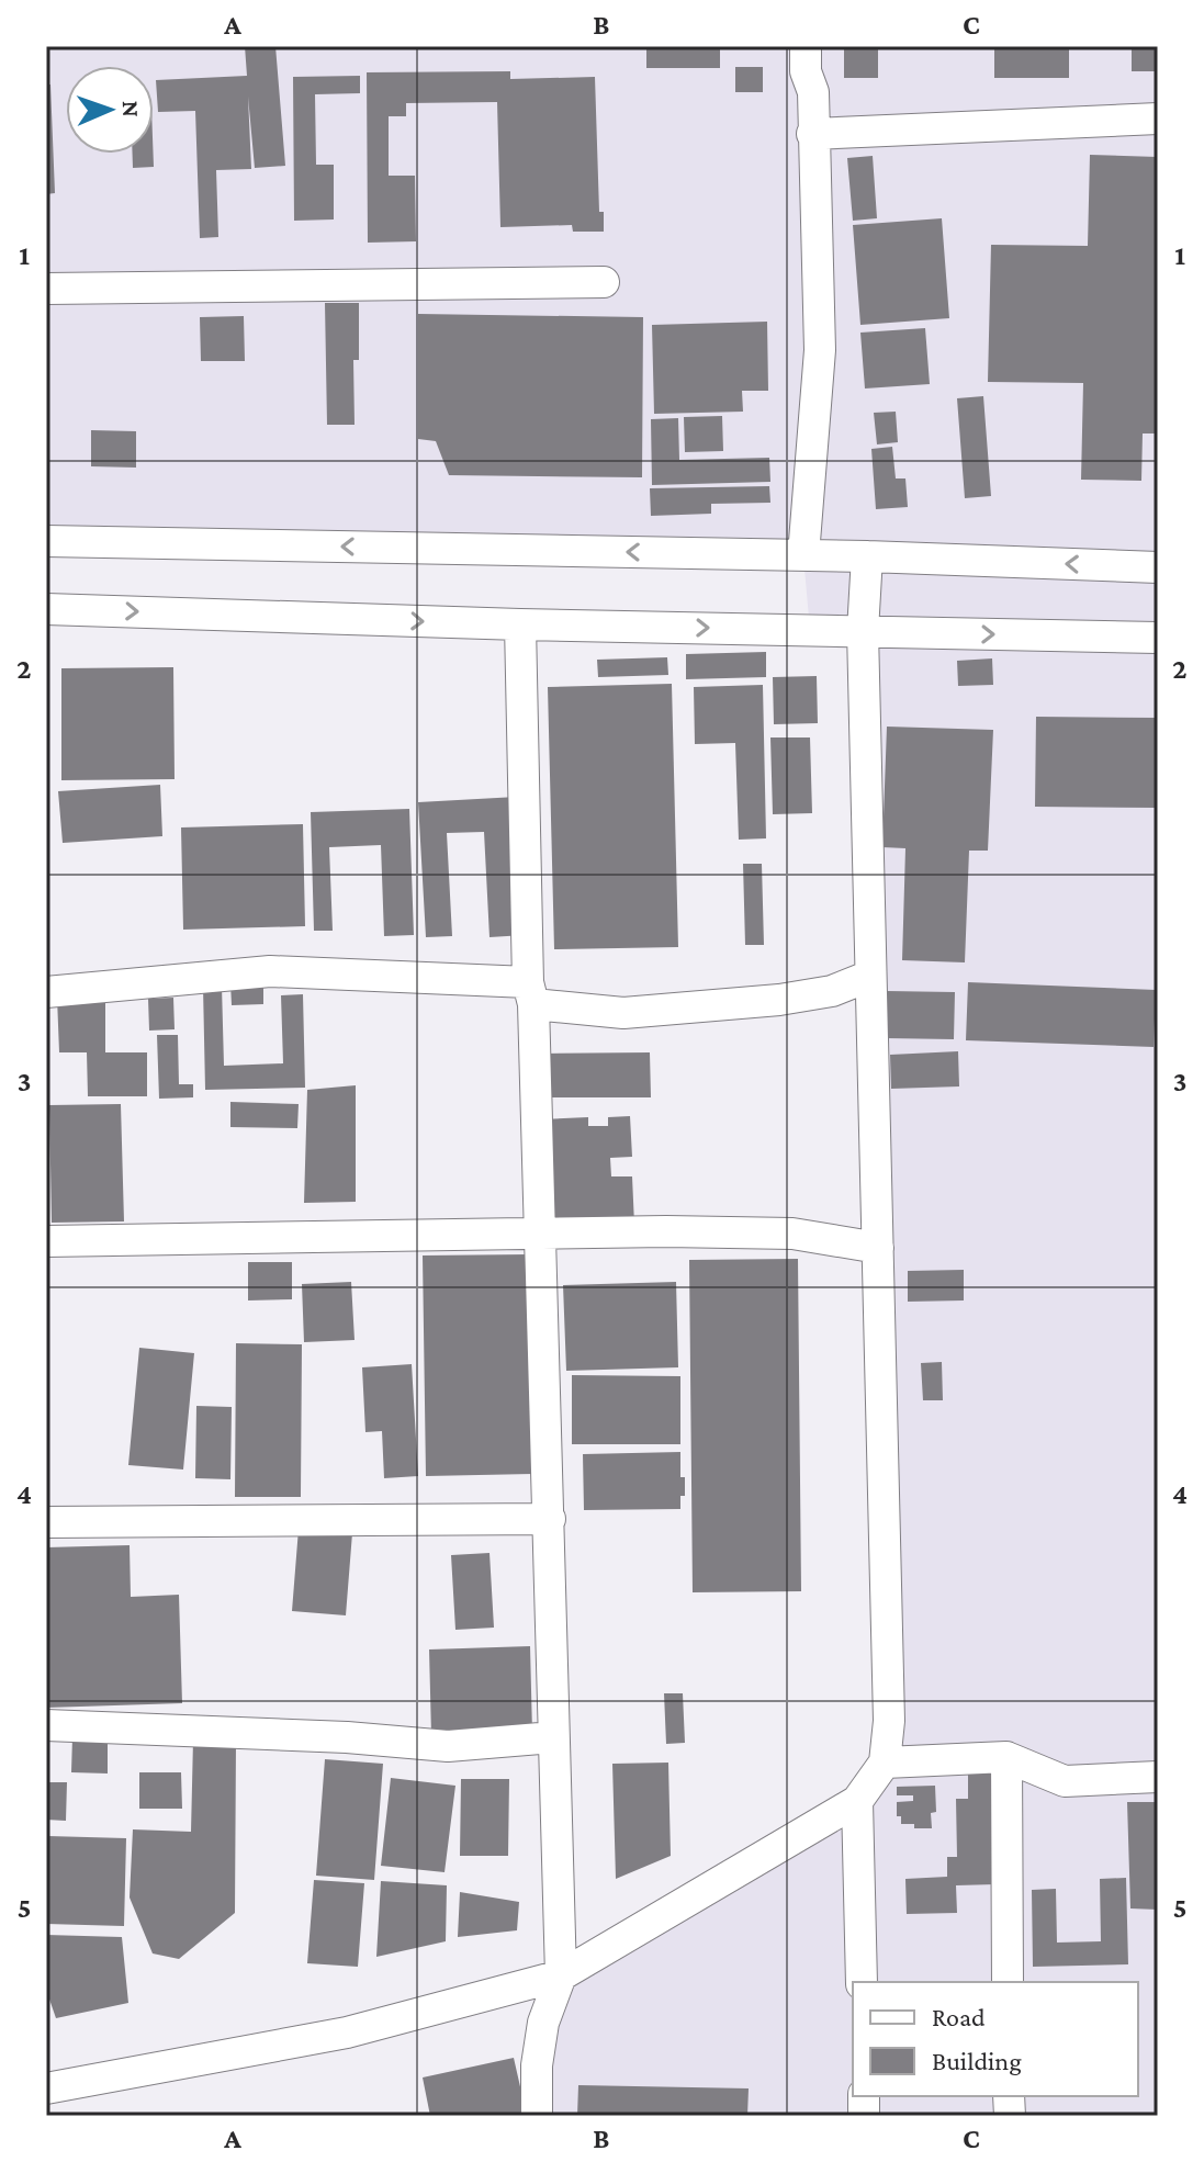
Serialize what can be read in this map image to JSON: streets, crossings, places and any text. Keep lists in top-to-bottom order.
{
  "legend": ["Road", "Building"],
  "north": "right",
  "grid": {
    "columns": ["A", "B", "C"],
    "rows": [
      "1",
      "2",
      "3",
      "4",
      "5"
    ]
  }
}
